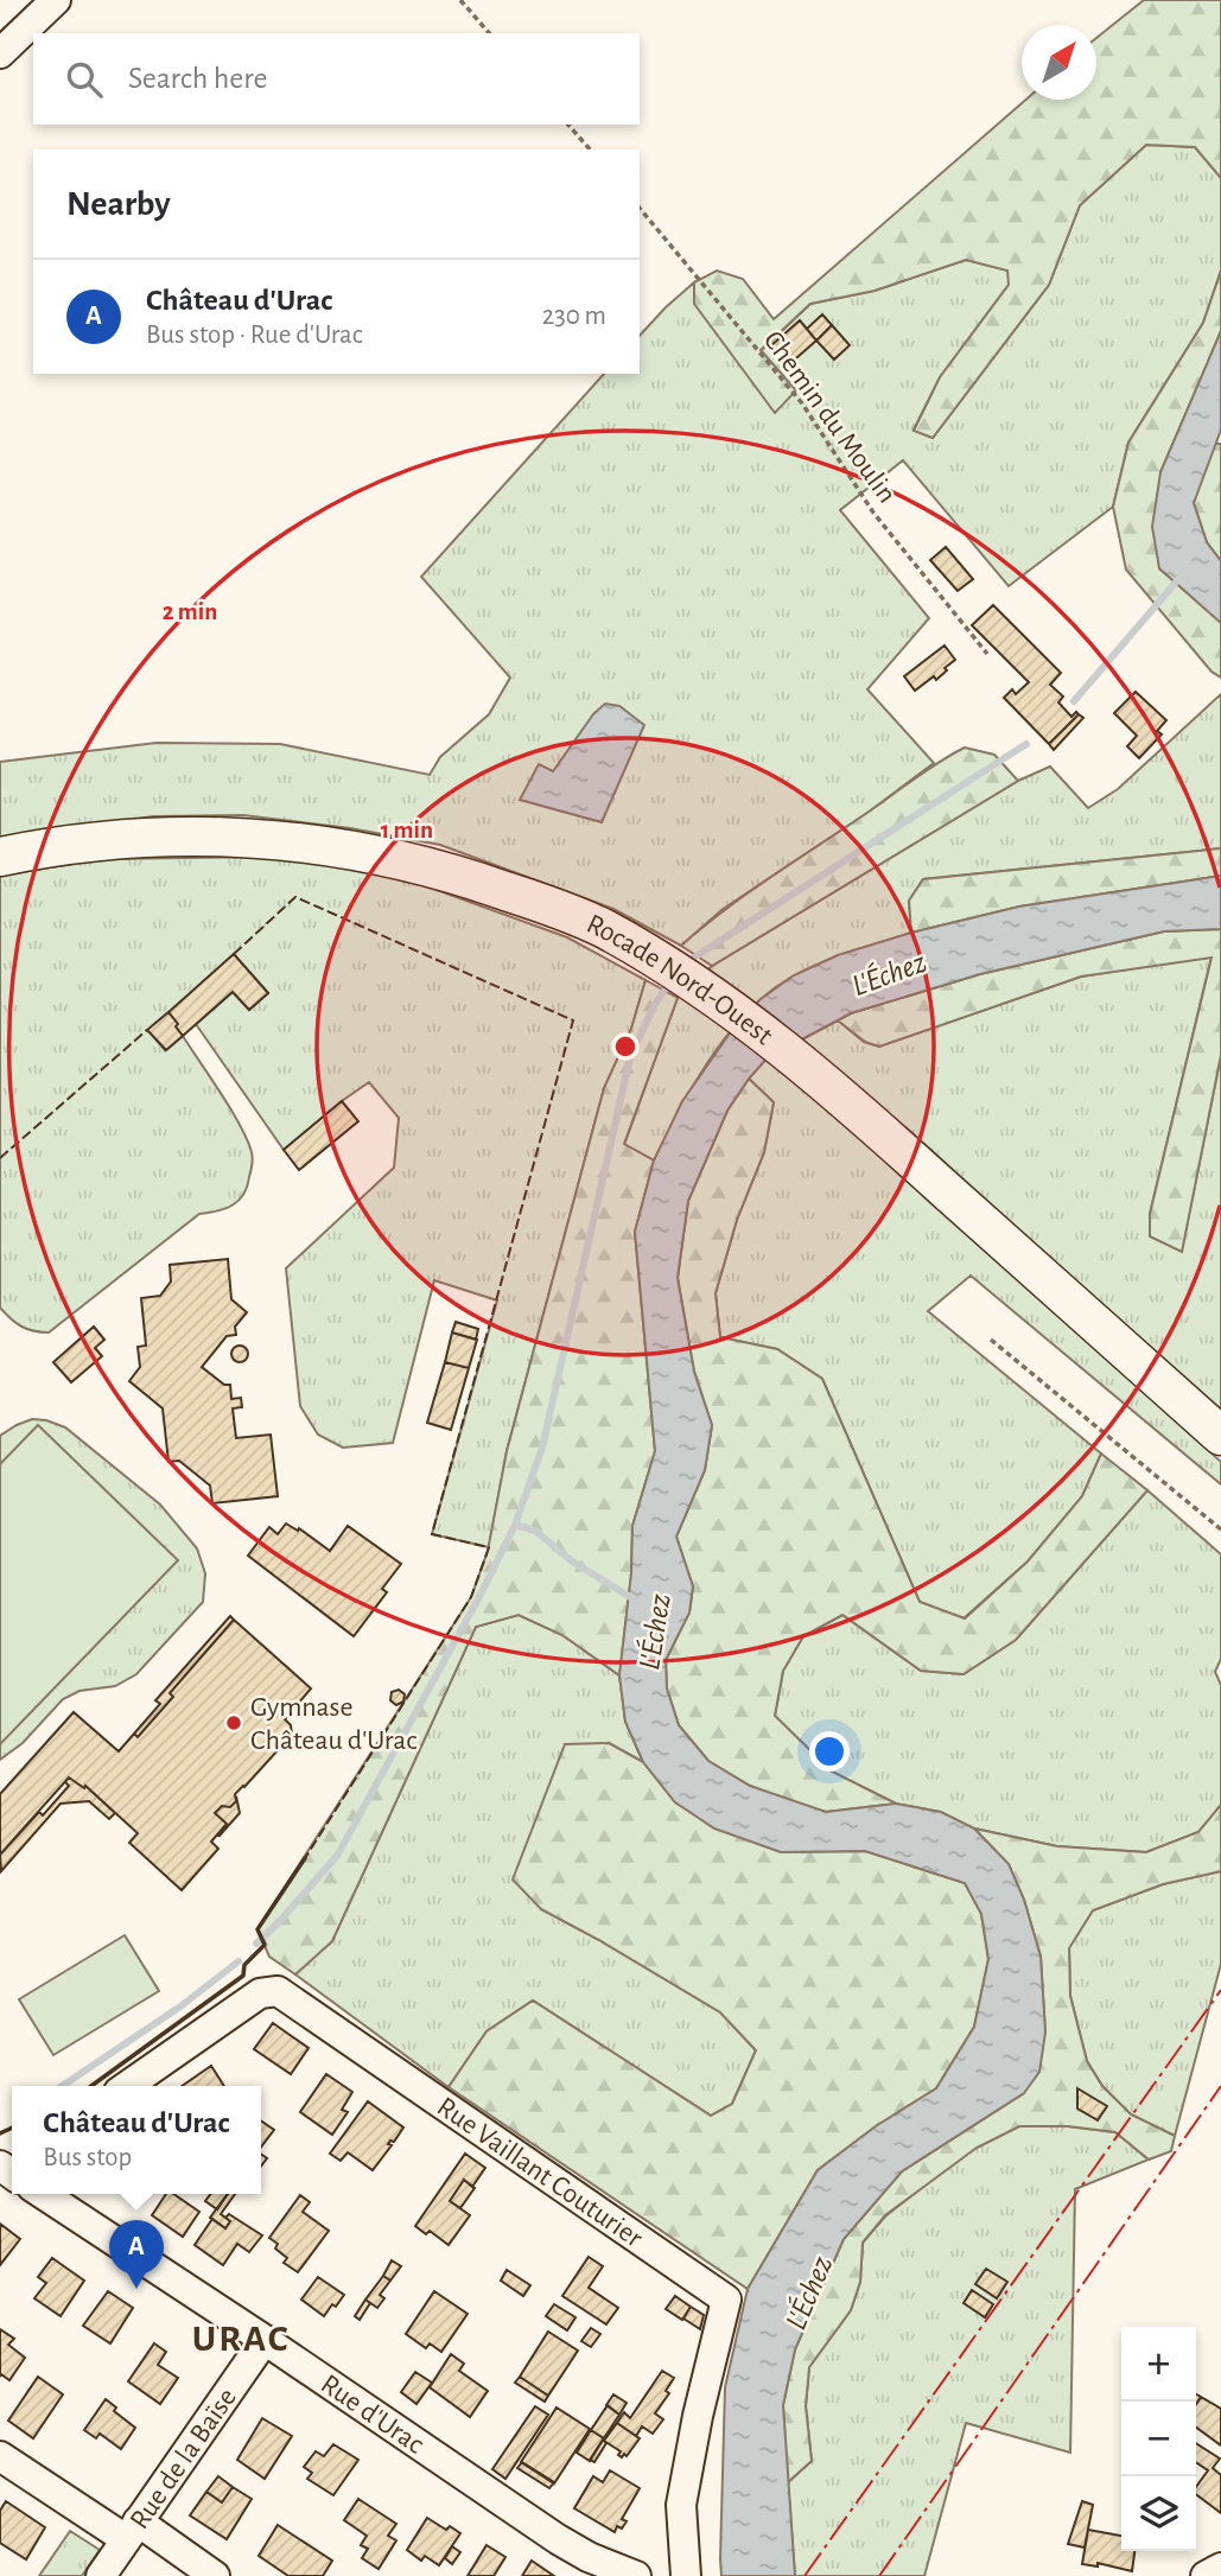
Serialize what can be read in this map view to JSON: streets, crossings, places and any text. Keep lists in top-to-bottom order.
{
  "streets": {
    "main road": ["Rocade Nord-Ouest"],
    "street": ["Rue Vaillant Couturier", "Rue d'Urac", "Rue de la Baïse"],
    "path": ["Chemin du Moulin"]
  },
  "crossings": [
    ["Rue d'Urac", "Rue de la Baïse"]
  ],
  "districts": ["URAC"],
  "water": ["L'Échez"],
  "places": ["Gymnase Château d'Urac"],
  "north": "top right",
  "page": {
    "search": "Search here",
    "heading": "Nearby",
    "list": [
      {
        "mark": "A",
        "name": "Château d'Urac",
        "note": "Bus stop · Rue d'Urac",
        "value": "230 m"
      }
    ],
    "popup": ["Château d'Urac", "Bus stop"],
    "pins": "A",
    "map_buttons": ["+", "−"]
  },
  "rings": ["2 min", "1 min"]
}
